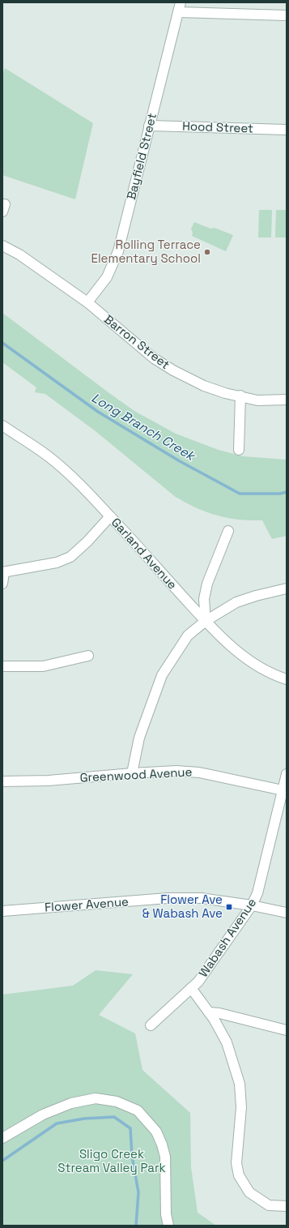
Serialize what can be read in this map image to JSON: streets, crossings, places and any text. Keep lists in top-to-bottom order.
{
  "streets": {
    "street": [
      "Hood Street",
      "Bayfield Street",
      "Barron Street",
      "Garland Avenue",
      "Greenwood Avenue",
      "Flower Avenue",
      "Wabash Avenue"
    ]
  },
  "crossings": [
    ["Hood Street", "Bayfield Street"],
    ["Bayfield Street", "Barron Street"],
    ["Greenwood Avenue", "Wabash Avenue"],
    ["Flower Avenue", "Wabash Avenue"]
  ],
  "water": ["Long Branch Creek"],
  "parks": ["Sligo Creek Stream Valley Park"],
  "places": {
    "other": ["Rolling Terrace Elementary School"],
    "transit": ["Flower Ave & Wabash Ave"]
  }
}
